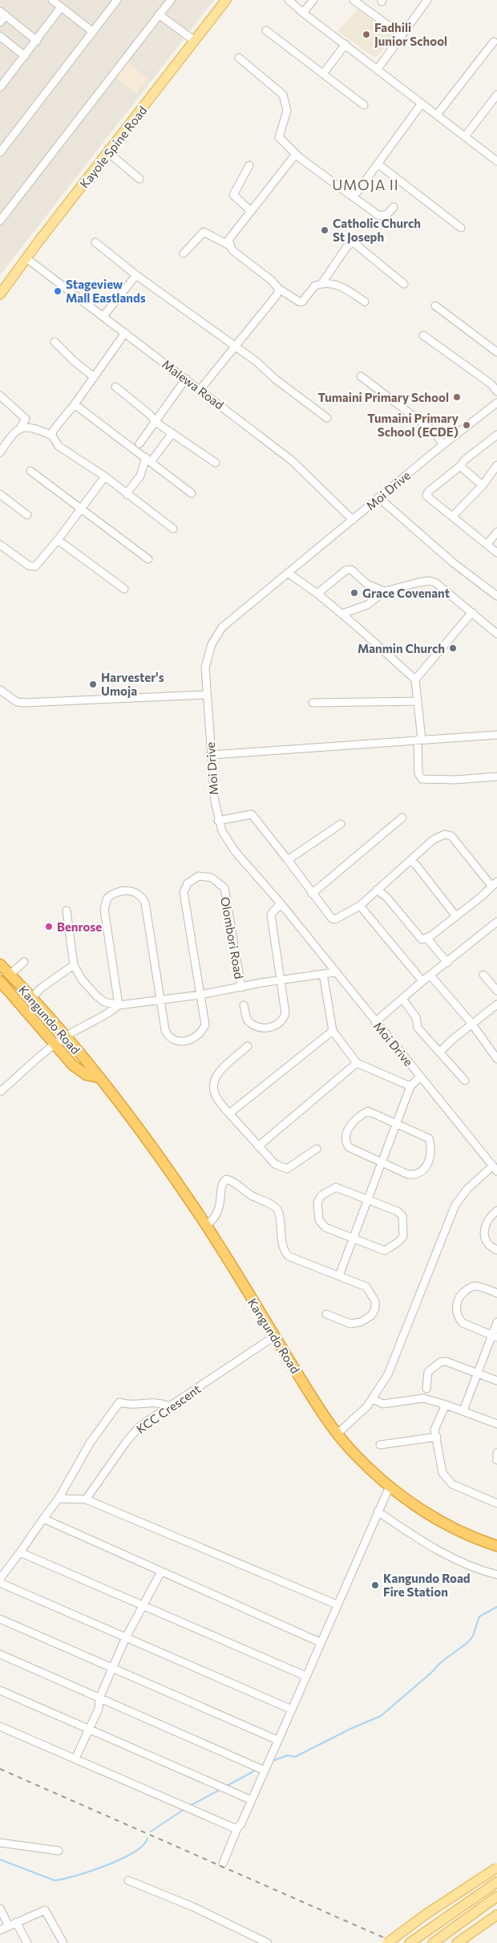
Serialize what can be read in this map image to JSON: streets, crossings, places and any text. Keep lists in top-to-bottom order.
{
  "streets": {
    "highway": ["Kangundo Road"],
    "main road": ["Kayole Spine Road"],
    "street": [
      "Malewa Road",
      "Moi Drive",
      "Olombori Road",
      "KCC Crescent"
    ]
  },
  "crossings": [
    ["Kayole Spine Road", "Malewa Road"],
    ["Malewa Road", "Moi Drive"],
    ["Kangundo Road", "KCC Crescent"]
  ],
  "districts": ["UMOJA II"],
  "places": [
    "Fadhili Junior School",
    "Catholic Church St Joseph",
    "Stageview Mall Eastlands",
    "Tumaini Primary School",
    "Tumaini Primary School (ECDE)",
    "Grace Covenant",
    "Manmin Church",
    "Harvester's Umoja",
    "Benrose",
    "Kangundo Road Fire Station"
  ]
}
